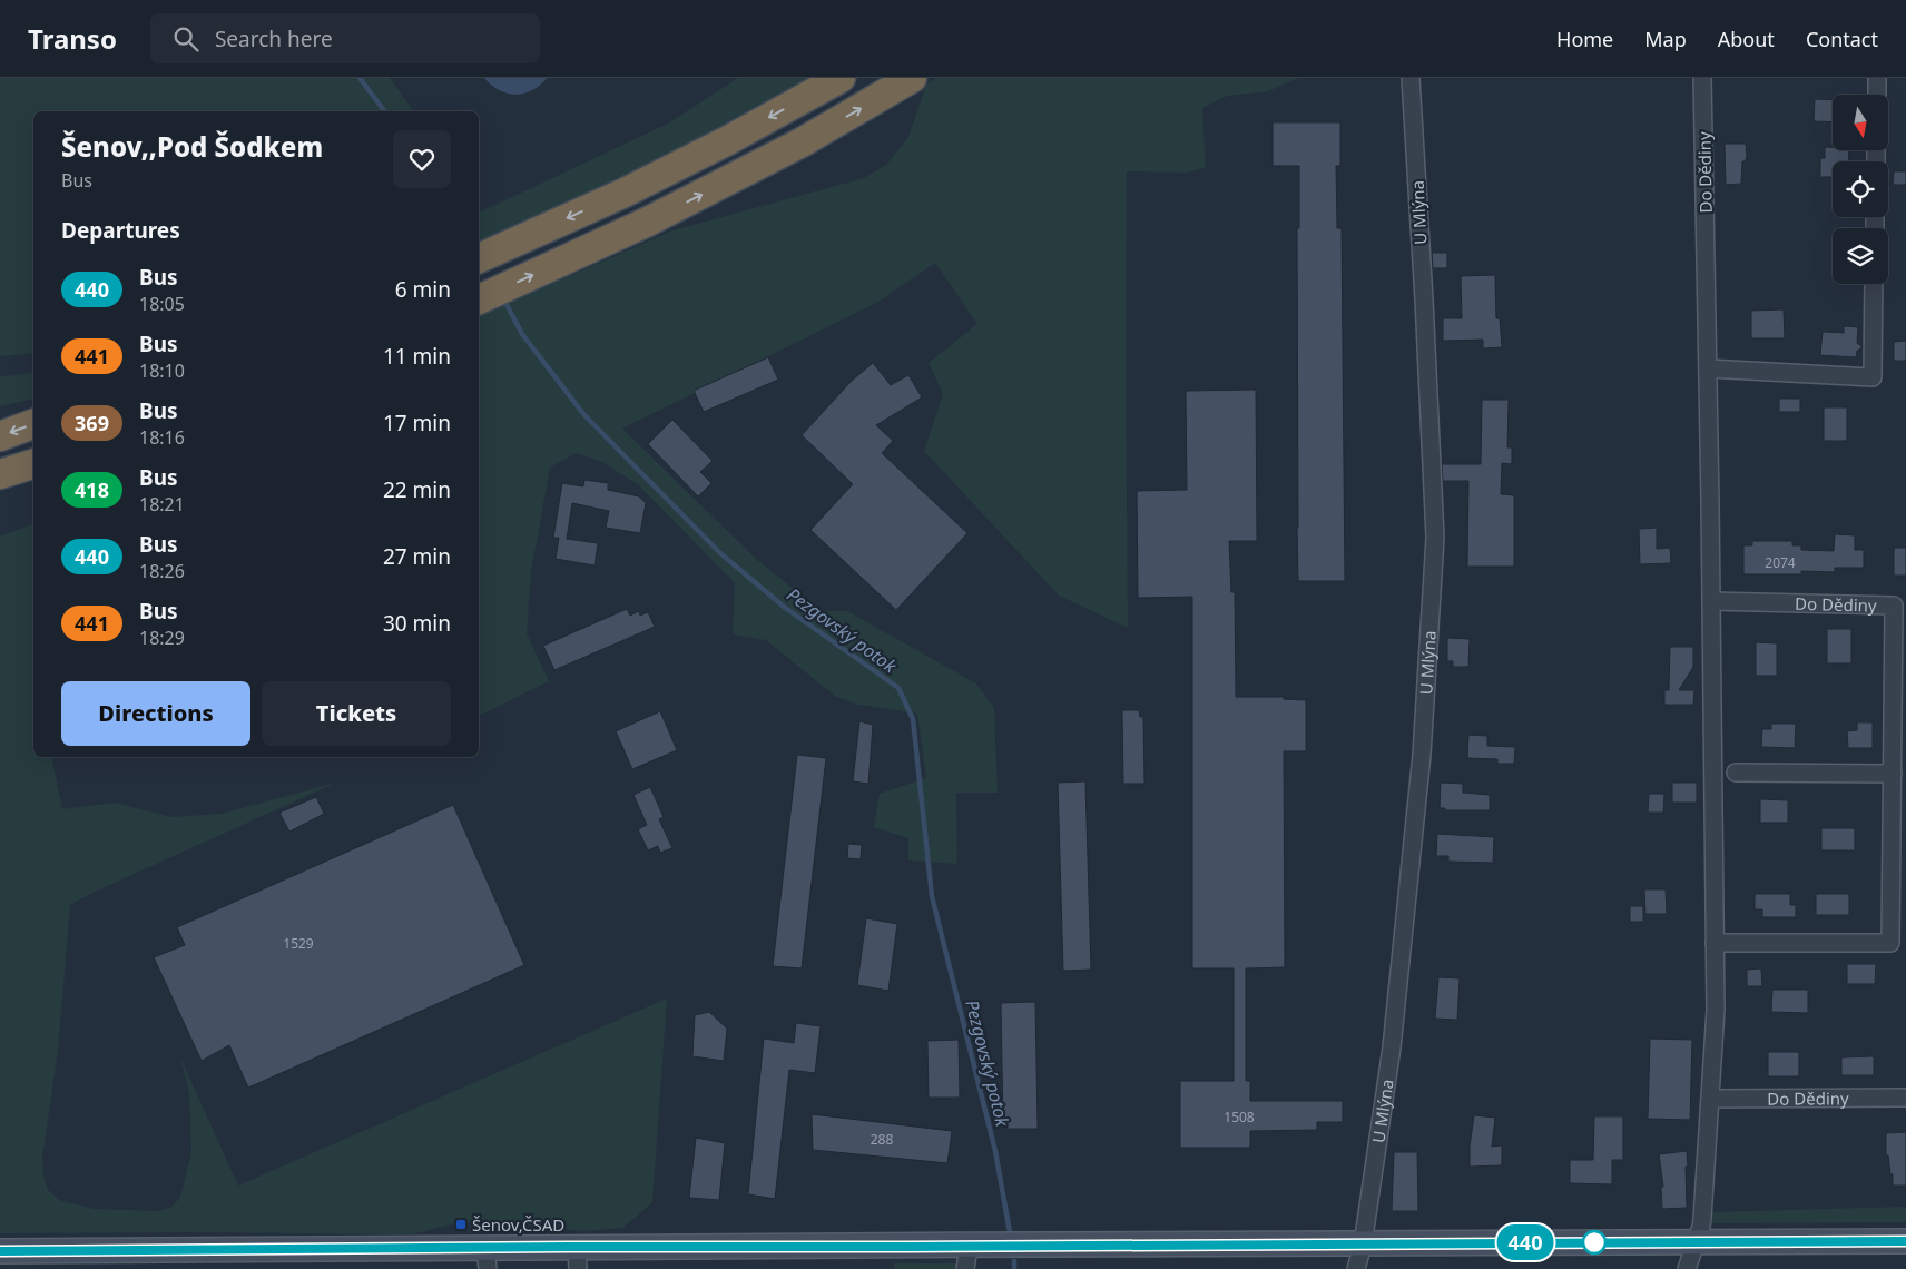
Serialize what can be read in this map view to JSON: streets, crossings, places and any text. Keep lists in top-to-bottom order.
{
  "streets": {
    "street": ["Do Dědiny", "U Mlýna"]
  },
  "water": ["Pezgovský potok"],
  "places": {
    "transit": ["Šenov,ČSAD"]
  },
  "lines": ["bus line 440"],
  "house_numbers": [
    "2074",
    "1529",
    "1508",
    "288"
  ],
  "north": "bottom",
  "page": {
    "header": "Transo",
    "search": "Search here",
    "nav": [
      "Home",
      "Map",
      "About",
      "Contact"
    ],
    "on_map": "440",
    "heading": [
      ["Šenov,,Pod Šodkem", "Bus"],
      "Departures"
    ],
    "list": [
      {
        "mark": "440",
        "name": "Bus",
        "note": "18:05",
        "value": "6 min"
      },
      {
        "mark": "441",
        "name": "Bus",
        "note": "18:10",
        "value": "11 min"
      },
      {
        "mark": "369",
        "name": "Bus",
        "note": "18:16",
        "value": "17 min"
      },
      {
        "mark": "418",
        "name": "Bus",
        "note": "18:21",
        "value": "22 min"
      },
      {
        "mark": "440",
        "name": "Bus",
        "note": "18:26",
        "value": "27 min"
      },
      {
        "mark": "441",
        "name": "Bus",
        "note": "18:29",
        "value": "30 min"
      }
    ],
    "buttons": ["Directions", "Tickets"]
  }
}
